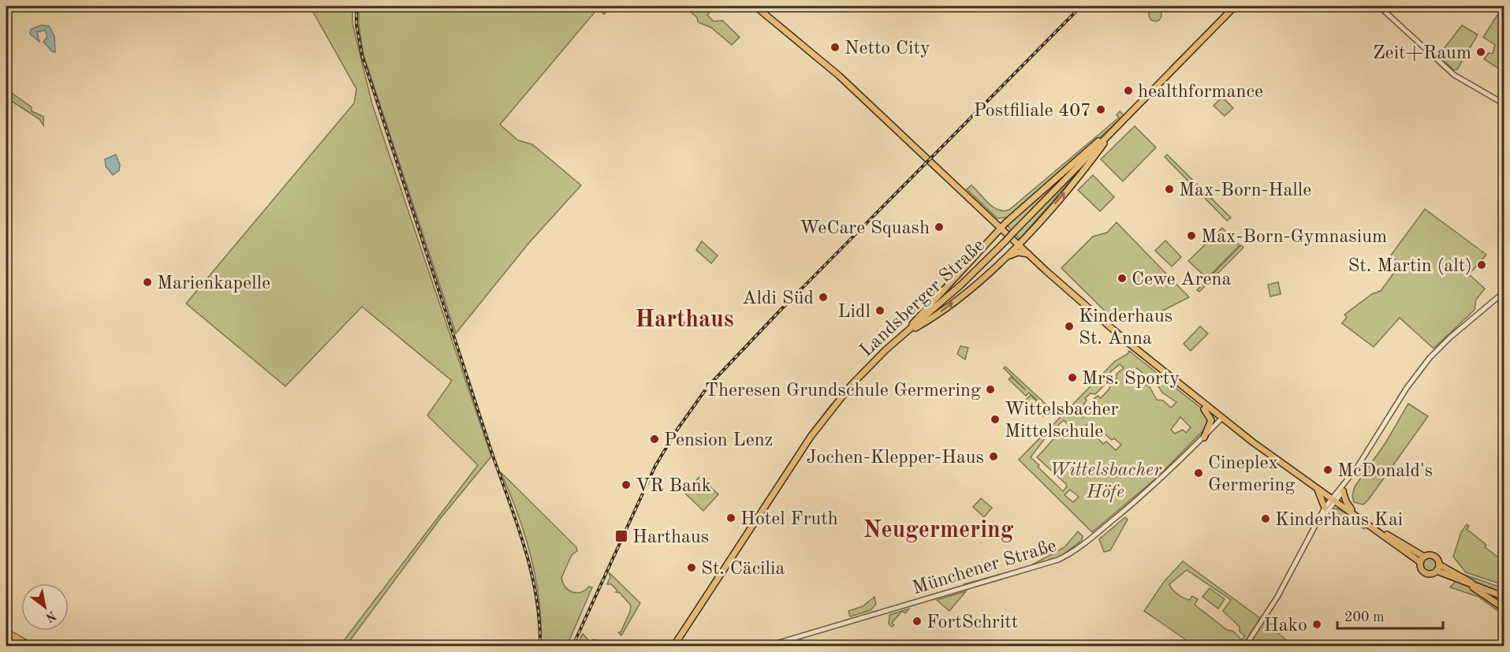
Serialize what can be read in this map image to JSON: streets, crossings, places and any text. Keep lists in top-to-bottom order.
{
  "streets": {
    "main road": ["Landsberger Straße"],
    "street": ["Münchener Straße"]
  },
  "districts": ["Harthaus", "Neugermering"],
  "parks": ["Wittelsbacher Höfe"],
  "places": {
    "other": [
      "Netto City",
      "Zeit+Raum",
      "healthformance",
      "Postfiliale 407",
      "Max-Born-Halle",
      "WeCare Squash",
      "Max-Born-Gymnasium",
      "St. Martin (alt)",
      "Cewe Arena",
      "Marienkapelle",
      "Aldi Süd",
      "Lidl",
      "Kinderhaus St. Anna",
      "Mrs. Sporty",
      "Theresen Grundschule Germering",
      "Wittelsbacher Mittelschule",
      "Pension Lenz",
      "Jochen-Klepper-Haus",
      "McDonald's",
      "Cineplex Germering",
      "VR Bank",
      "Hotel Fruth",
      "Kinderhaus Kai",
      "St. Cäcilia",
      "FortSchritt",
      "Hako"
    ],
    "transit": ["Harthaus"]
  },
  "scale_bar": "200 m",
  "north": "bottom right"
}
